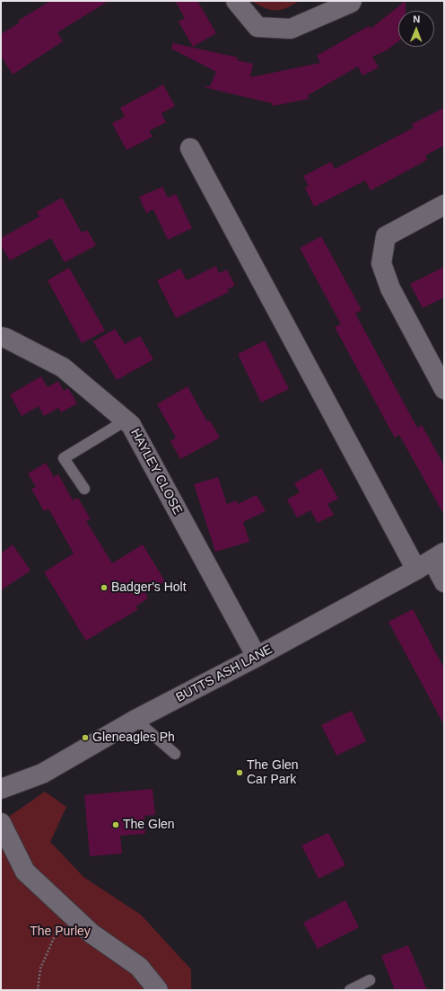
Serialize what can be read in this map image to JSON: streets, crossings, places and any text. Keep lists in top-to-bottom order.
{
  "streets": {
    "street": ["HAYLEY CLOSE", "BUTTS ASH LANE"]
  },
  "crossings": [
    ["HAYLEY CLOSE", "BUTTS ASH LANE"]
  ],
  "parks": ["The Purley"],
  "places": [
    "Badger's Holt",
    "Gleneagles Ph",
    "The Glen Car Park",
    "The Glen"
  ],
  "north": "top"
}
